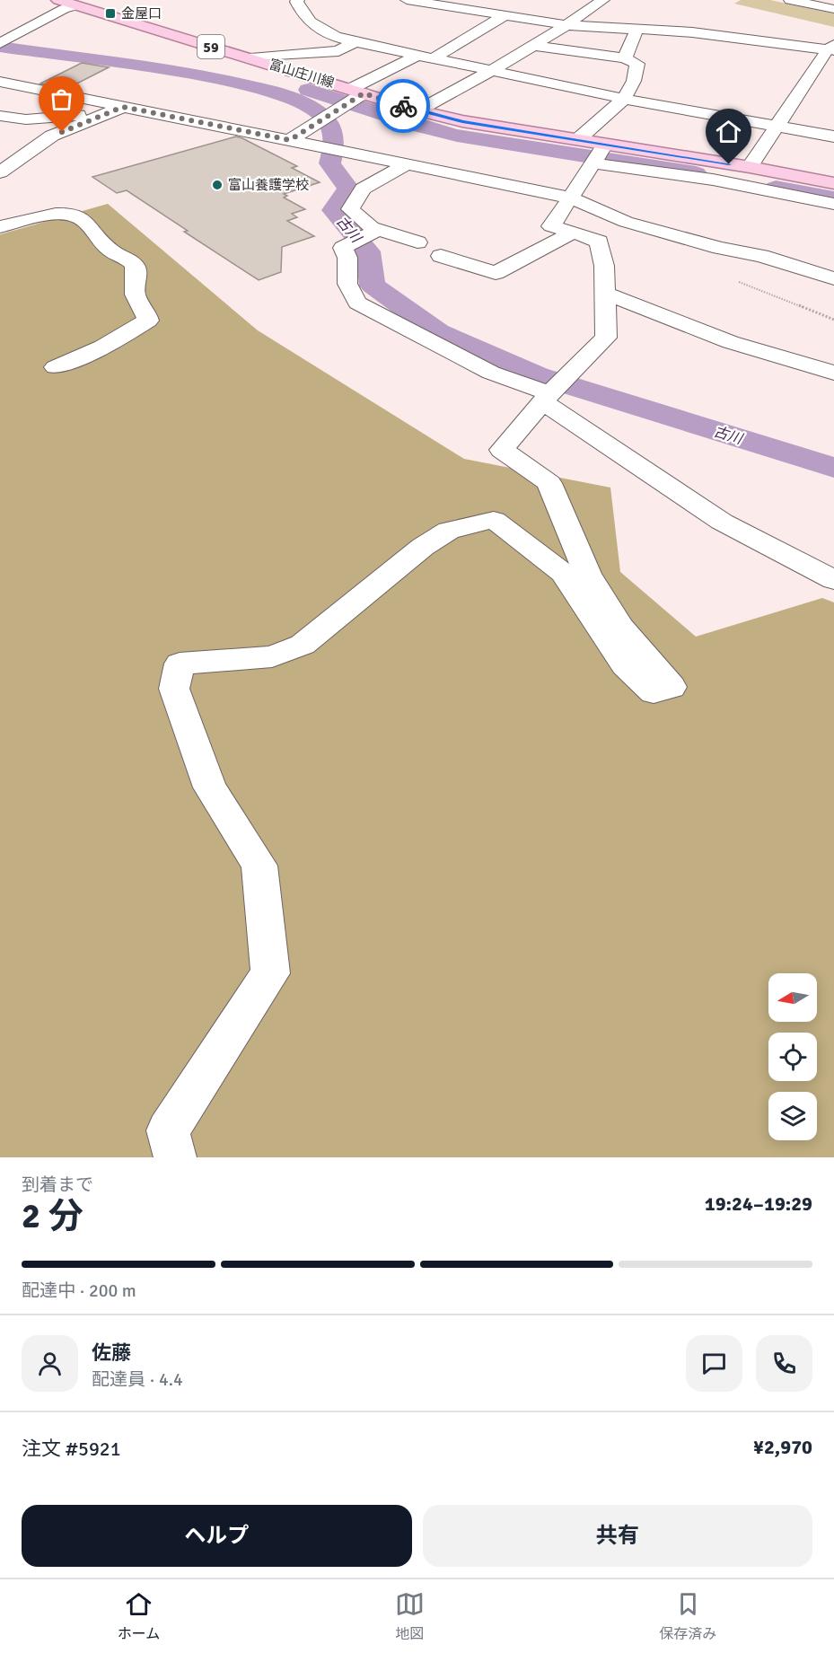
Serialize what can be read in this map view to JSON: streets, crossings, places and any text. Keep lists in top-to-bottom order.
{
  "streets": {
    "main road": ["59", "富山庄川線"]
  },
  "water": ["古川"],
  "places": {
    "transit": ["金屋口"],
    "other": ["富山養護学校"]
  },
  "north": "left",
  "page": {
    "heading": ["2 分", "到着まで", "19:24–19:29"],
    "panel": [
      "佐藤",
      "配達員 · 4.4",
      "注文 #5921",
      "¥2,970"
    ],
    "bar": "配達中 · 200 m",
    "buttons": ["ヘルプ", "共有"],
    "tabs": ["ホーム", "地図", "保存済み"]
  }
}
